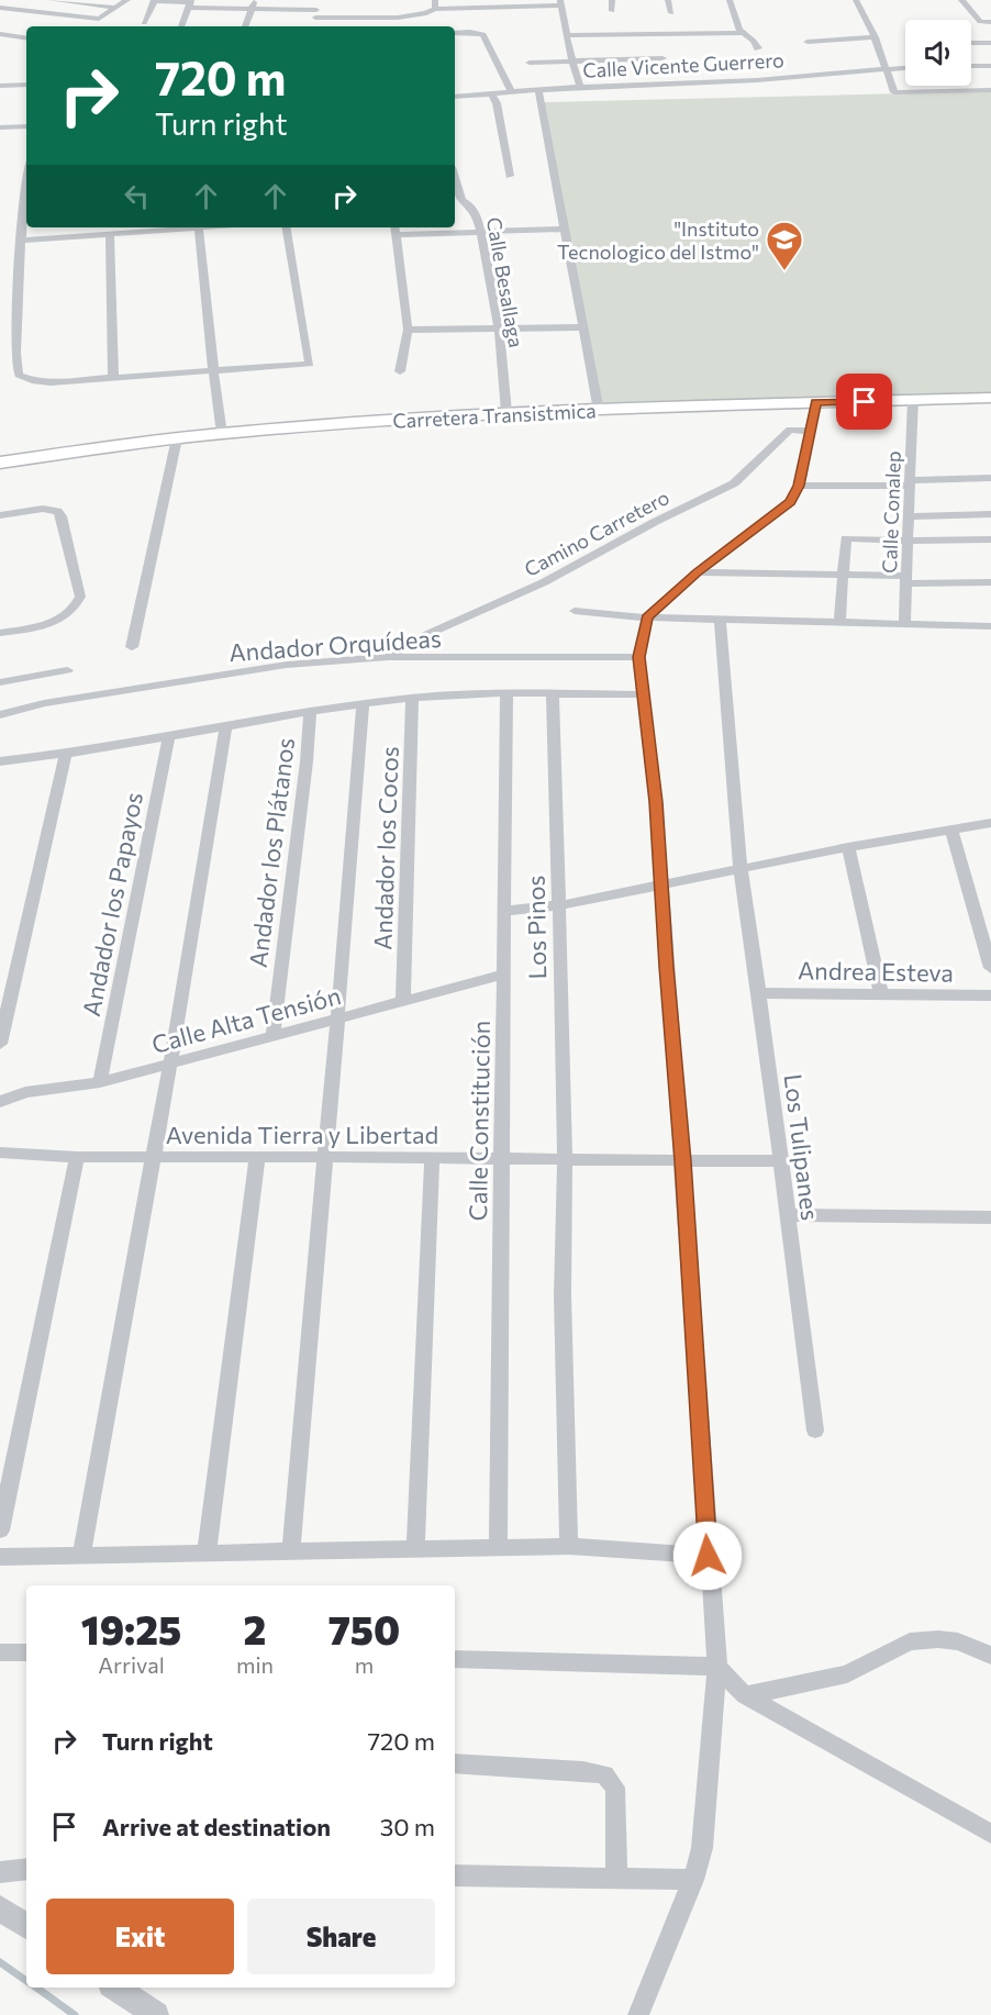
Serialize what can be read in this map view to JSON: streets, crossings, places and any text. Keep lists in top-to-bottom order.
{
  "streets": {
    "main road": ["Carretera Transistmica"],
    "street": [
      "Calle Vicente Guerrero",
      "Calle Besallaga",
      "Calle Conalep",
      "Camino Carretero",
      "Andador Orquídeas",
      "Andador los Cocos",
      "Andador los Plátanos",
      "Andador los Papayos",
      "Los Pinos",
      "Andrea Esteva",
      "Calle Alta Tensión",
      "Calle Constitución",
      "Avenida Tierra y Libertad",
      "Los Tulipanes"
    ]
  },
  "crossings": [
    ["Calle Besallaga", "Carretera Transistmica"],
    ["Carretera Transistmica", "Calle Conalep"],
    ["Camino Carretero", "Andador Orquídeas"],
    ["Andador los Cocos", "Calle Alta Tensión"],
    ["Andador los Plátanos", "Calle Alta Tensión"],
    ["Andador los Papayos", "Calle Alta Tensión"],
    ["Los Pinos", "Avenida Tierra y Libertad"],
    ["Andrea Esteva", "Los Tulipanes"],
    ["Calle Alta Tensión", "Calle Constitución"],
    ["Calle Constitución", "Avenida Tierra y Libertad"],
    ["Avenida Tierra y Libertad", "Los Tulipanes"]
  ],
  "places": {
    "school or university": ["\"Instituto Tecnologico del Istmo\""]
  },
  "page": {
    "turn": ["720 m", "Turn right"],
    "eta": [
      "19:25",
      "Arrival",
      "2",
      "min",
      "750",
      "m"
    ],
    "list": [
      {
        "name": "Turn right",
        "value": "720 m"
      },
      {
        "name": "Arrive at destination",
        "value": "30 m"
      }
    ],
    "buttons": ["Exit", "Share"]
  }
}
